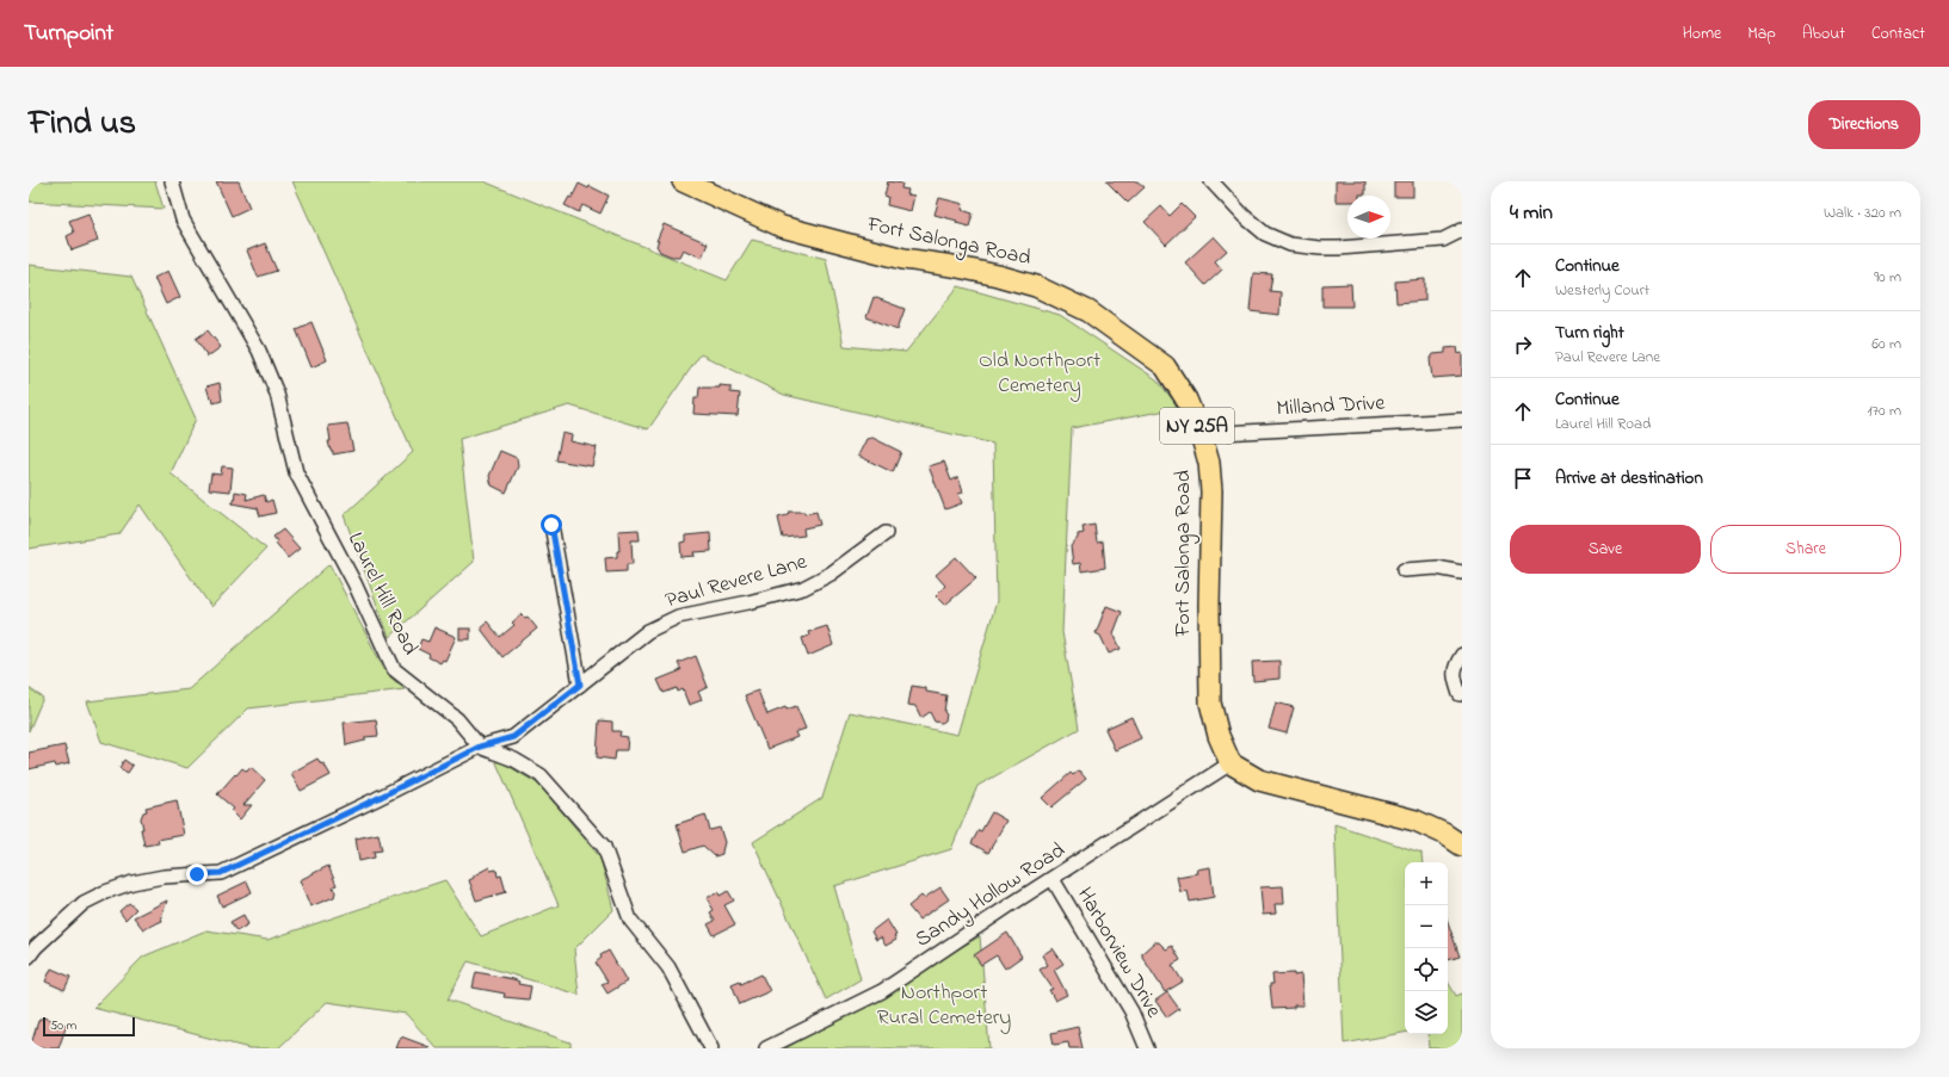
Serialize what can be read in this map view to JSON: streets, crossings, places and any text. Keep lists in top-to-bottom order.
{
  "streets": {
    "main road": ["Fort Salonga Road", "NY 25A"],
    "street": [
      "Milland Drive",
      "Paul Revere Lane",
      "Laurel Hill Road",
      "Sandy Hollow Road",
      "Harborview Drive"
    ]
  },
  "crossings": [
    ["Fort Salonga Road", "Milland Drive"],
    ["Fort Salonga Road", "Sandy Hollow Road"],
    ["Paul Revere Lane", "Laurel Hill Road"],
    ["Sandy Hollow Road", "Harborview Drive"]
  ],
  "parks": ["Old Northport Cemetery", "Northport Rural Cemetery"],
  "scale_bar": "50 m",
  "north": "right",
  "page": {
    "header": "Turnpoint",
    "nav": [
      "Home",
      "Map",
      "About",
      "Contact"
    ],
    "title": "Find us",
    "buttons": [
      "Directions",
      ["Save", "Share"]
    ],
    "heading": ["4 min", "Walk · 320 m"],
    "list": [
      ["Continue", "Westerly Court", "90 m"],
      ["Turn right", "Paul Revere Lane", "60 m"],
      ["Continue", "Laurel Hill Road", "170 m"],
      "Arrive at destination"
    ],
    "map_buttons": ["+", "−"],
    "scale": "50 m"
  }
}
